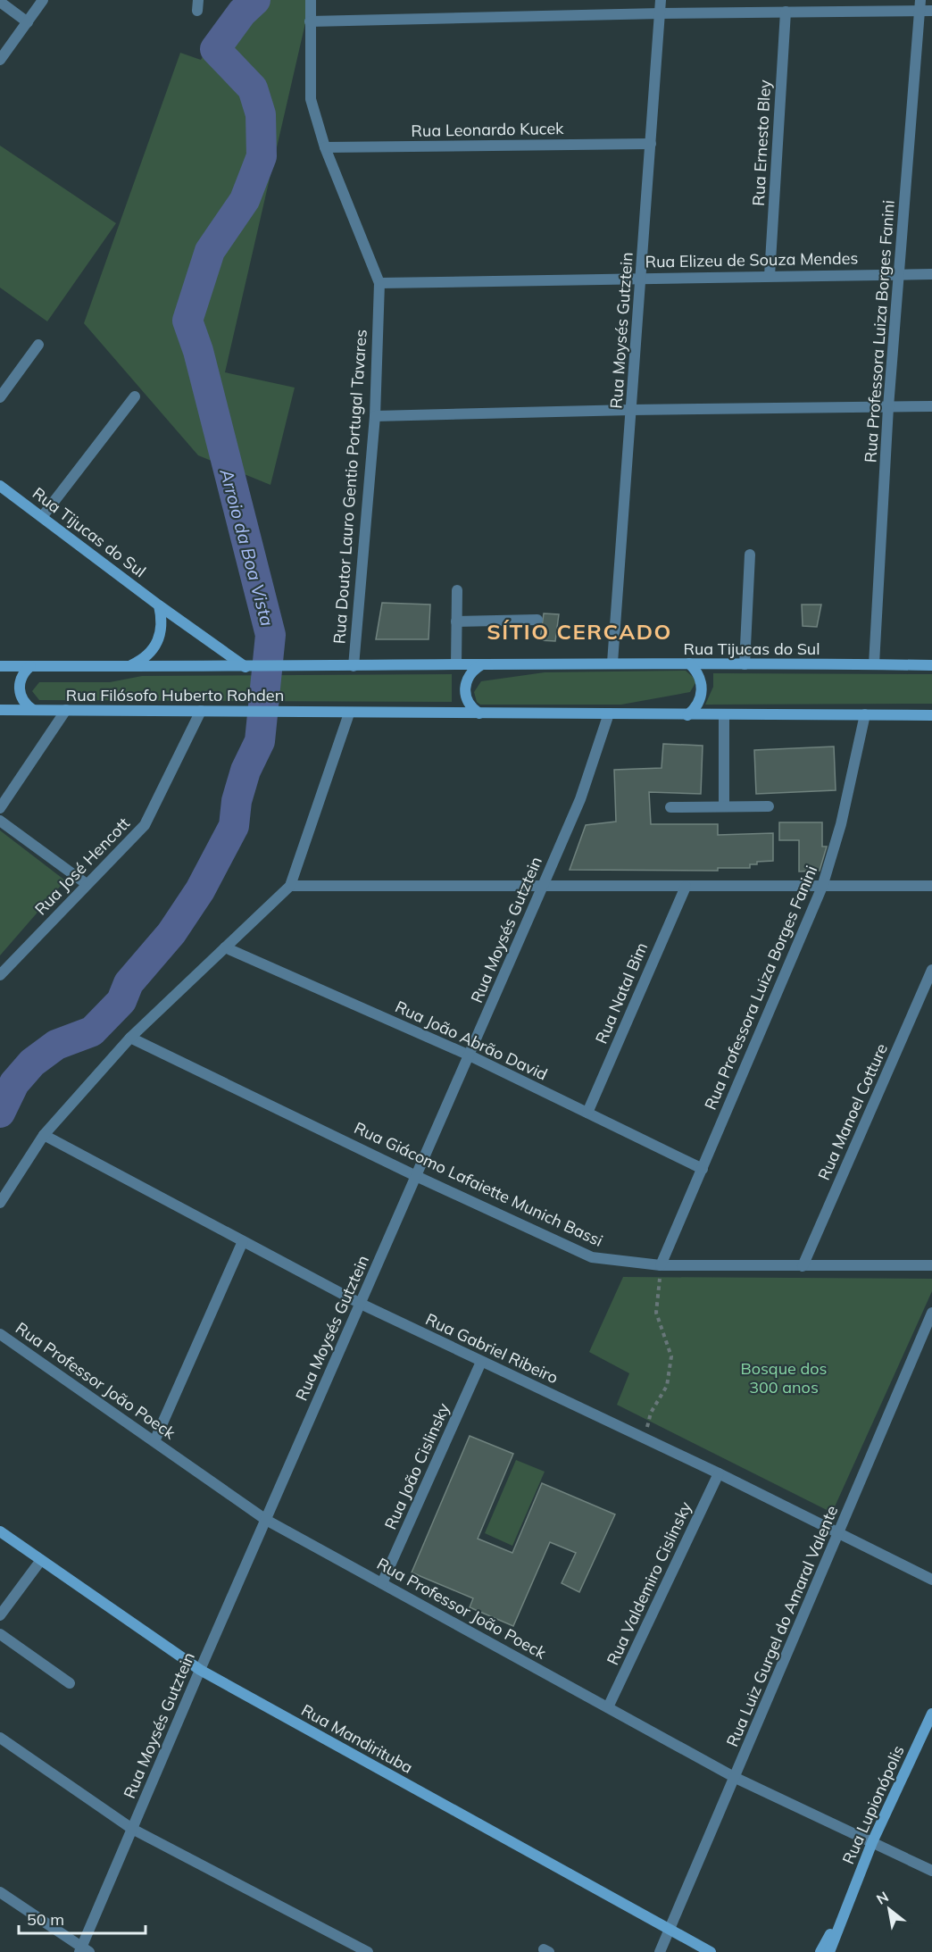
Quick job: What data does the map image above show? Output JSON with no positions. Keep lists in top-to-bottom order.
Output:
{
  "streets": {
    "main road": [
      "Rua Tijucas do Sul",
      "Rua Filósofo Huberto Rohden",
      "Rua Mandirituba",
      "Rua Lupionópolis"
    ],
    "street": [
      "Rua Leonardo Kucek",
      "Rua Ernesto Bley",
      "Rua Elizeu de Souza Mendes",
      "Rua Moysés Gutztein",
      "Rua Professora Luiza Borges Fanini",
      "Rua Doutor Lauro Gentio Portugal Tavares",
      "Rua José Hencott",
      "Rua Natal Bim",
      "Rua João Abrão David",
      "Rua Manoel Cotture",
      "Rua Giácomo Lafaiette Munich Bassi",
      "Rua Gabriel Ribeiro",
      "Rua Professor João Poeck",
      "Rua João Cislinsky",
      "Rua Valdemiro Cislinsky",
      "Rua Luiz Gurgel do Amaral Valente"
    ]
  },
  "crossings": [
    ["Rua Leonardo Kucek", "Rua Moysés Gutztein"],
    ["Rua Leonardo Kucek", "Rua Doutor Lauro Gentio Portugal Tavares"],
    ["Rua Ernesto Bley", "Rua Elizeu de Souza Mendes"],
    ["Rua Elizeu de Souza Mendes", "Rua Moysés Gutztein"],
    ["Rua Elizeu de Souza Mendes", "Rua Professora Luiza Borges Fanini"],
    ["Rua Elizeu de Souza Mendes", "Rua Doutor Lauro Gentio Portugal Tavares"],
    ["Rua Moysés Gutztein", "Rua Tijucas do Sul"],
    ["Rua Moysés Gutztein", "Rua João Abrão David"],
    ["Rua Moysés Gutztein", "Rua Giácomo Lafaiette Munich Bassi"],
    ["Rua Moysés Gutztein", "Rua Gabriel Ribeiro"],
    ["Rua Moysés Gutztein", "Rua Professor João Poeck"],
    ["Rua Moysés Gutztein", "Rua Mandirituba"],
    ["Rua Professora Luiza Borges Fanini", "Rua Tijucas do Sul"],
    ["Rua Professora Luiza Borges Fanini", "Rua João Abrão David"],
    ["Rua Professora Luiza Borges Fanini", "Rua Giácomo Lafaiette Munich Bassi"],
    ["Rua Doutor Lauro Gentio Portugal Tavares", "Rua Tijucas do Sul"],
    ["Rua Tijucas do Sul", "Rua Filósofo Huberto Rohden"],
    ["Rua Filósofo Huberto Rohden", "Rua José Hencott"],
    ["Rua Natal Bim", "Rua João Abrão David"],
    ["Rua Manoel Cotture", "Rua Giácomo Lafaiette Munich Bassi"],
    ["Rua Gabriel Ribeiro", "Rua João Cislinsky"],
    ["Rua Gabriel Ribeiro", "Rua Valdemiro Cislinsky"],
    ["Rua Gabriel Ribeiro", "Rua Luiz Gurgel do Amaral Valente"],
    ["Rua Professor João Poeck", "Rua João Cislinsky"],
    ["Rua Professor João Poeck", "Rua Valdemiro Cislinsky"],
    ["Rua Professor João Poeck", "Rua Luiz Gurgel do Amaral Valente"],
    ["Rua Professor João Poeck", "Rua Lupionópolis"],
    ["Rua Luiz Gurgel do Amaral Valente", "Rua Mandirituba"]
  ],
  "districts": ["SÍTIO CERCADO"],
  "water": ["Arroio da Boa Vista"],
  "parks": ["Bosque dos 300 anos"],
  "scale_bar": "50 m",
  "north": "top left"
}
